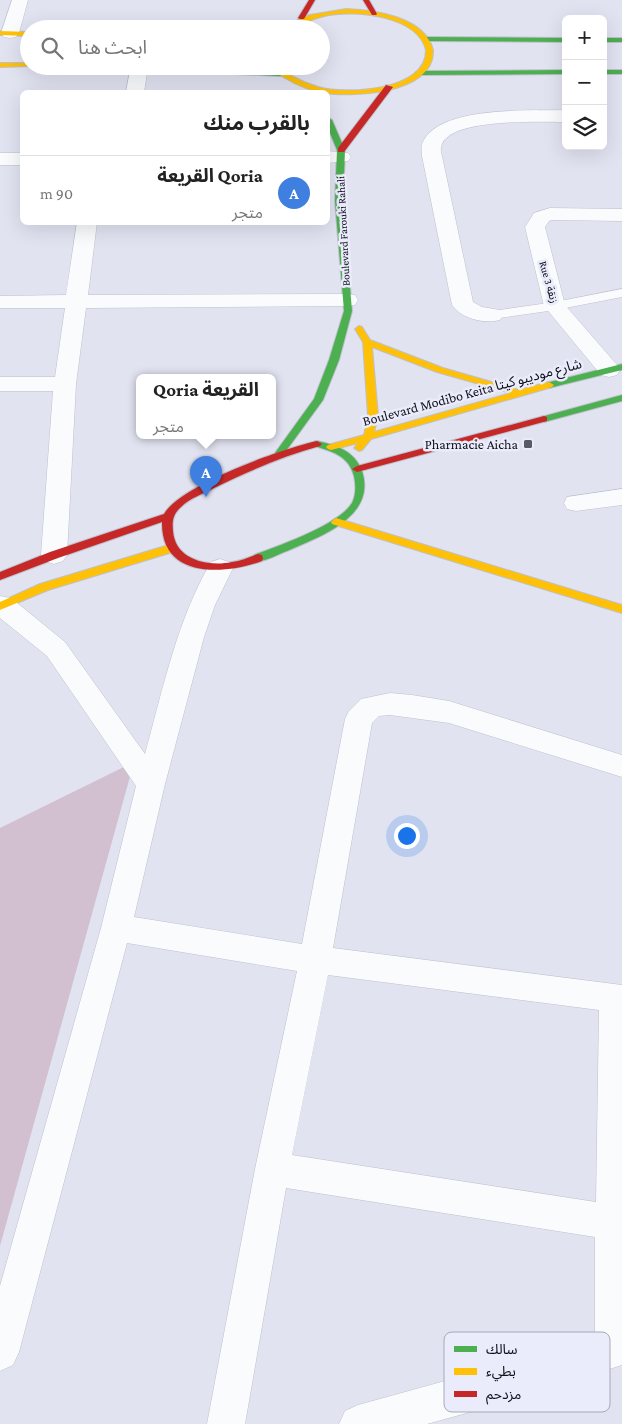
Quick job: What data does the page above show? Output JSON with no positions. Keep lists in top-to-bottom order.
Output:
{
  "streets": {
    "main road": ["Boulevard Farouki Rahali", "Boulevard Modibo Keita شارع موديبو كيتا"],
    "street": ["Rue 3 زنقة"]
  },
  "crossings": [
    ["Boulevard Farouki Rahali", "Boulevard Modibo Keita شارع موديبو كيتا"],
    ["Rue 3 زنقة", "Boulevard Modibo Keita شارع موديبو كيتا"]
  ],
  "places": {
    "transit": ["Pharmacie Aicha"]
  },
  "legend": ["سالك", "بطيء", "مزدحم"],
  "page": {
    "map_buttons": ["+", "−"],
    "search": "ابحث هنا",
    "heading": "بالقرب منك",
    "list": [
      {
        "mark": "A",
        "name": "Qoria القريعة",
        "note": "متجر",
        "value": "90 m"
      }
    ],
    "popup": ["Qoria القريعة", "متجر"],
    "pins": "A"
  }
}
